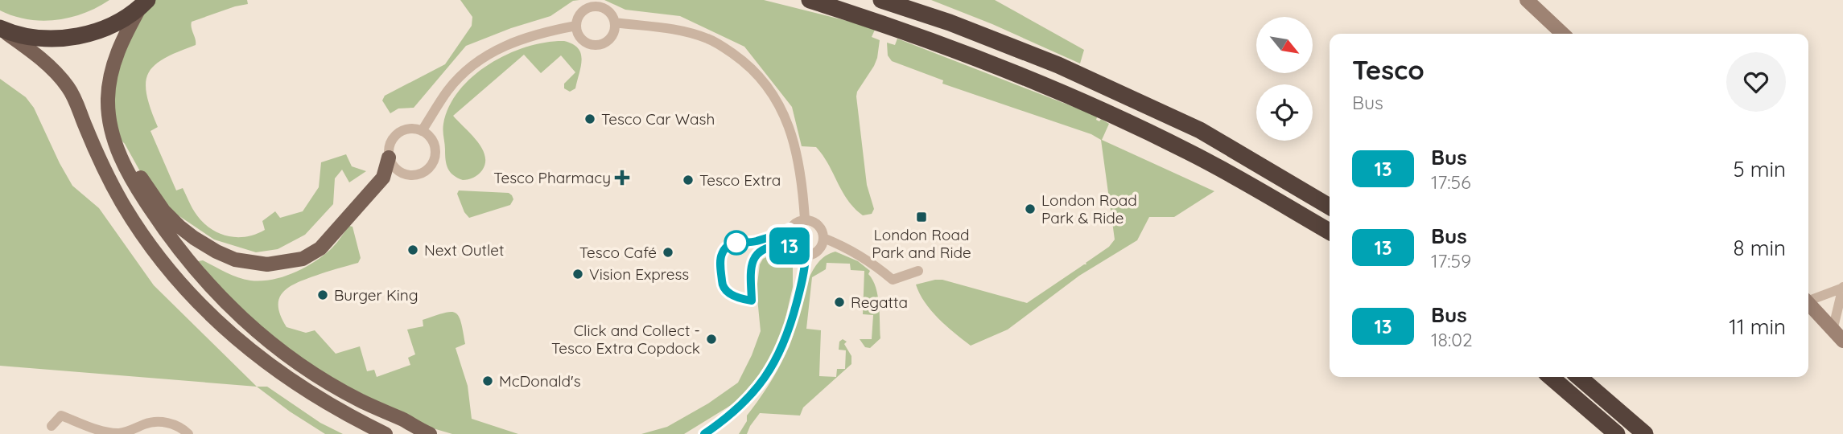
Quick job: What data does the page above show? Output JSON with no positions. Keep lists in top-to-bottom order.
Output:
{
  "places": {
    "other": [
      "Tesco Car Wash",
      "Tesco Extra",
      "London Road Park & Ride",
      "Next Outlet",
      "Tesco Café",
      "Vision Express",
      "Burger King",
      "Regatta",
      "Click and Collect - Tesco Extra Copdock",
      "McDonald's"
    ],
    "health": ["Tesco Pharmacy"],
    "transit": ["London Road Park and Ride"]
  },
  "lines": ["bus line 13"],
  "north": "bottom right",
  "page": {
    "on_map": "13",
    "heading": ["Tesco", "Bus"],
    "list": [
      {
        "mark": "13",
        "name": "Bus",
        "note": "17:56",
        "value": "5 min"
      },
      {
        "mark": "13",
        "name": "Bus",
        "note": "17:59",
        "value": "8 min"
      },
      {
        "mark": "13",
        "name": "Bus",
        "note": "18:02",
        "value": "11 min"
      }
    ]
  }
}
